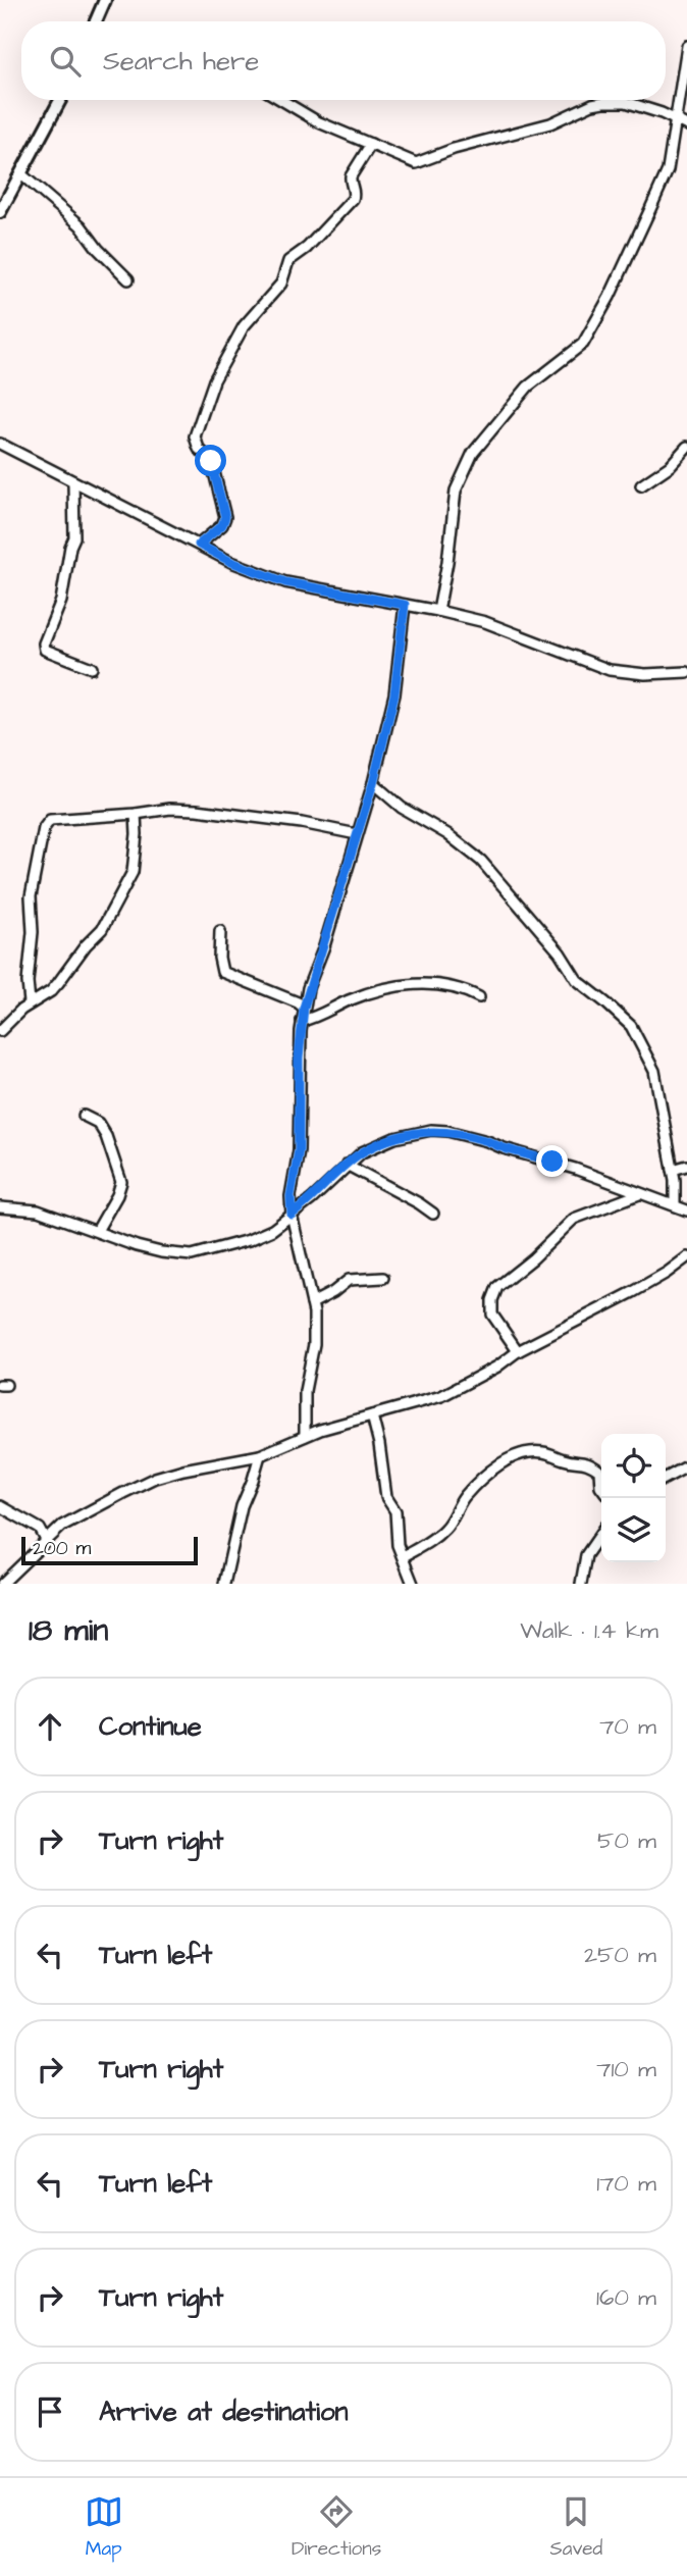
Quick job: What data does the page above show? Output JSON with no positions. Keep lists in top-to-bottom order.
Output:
{
  "scale_bar": "200 m",
  "page": {
    "search": "Search here",
    "scale": "200 m",
    "heading": ["18 min", "Walk · 1.4 km"],
    "list": [
      ["Continue", "70 m"],
      ["Turn right", "50 m"],
      ["Turn left", "250 m"],
      ["Turn right", "710 m"],
      ["Turn left", "170 m"],
      ["Turn right", "160 m"],
      "Arrive at destination"
    ],
    "nav": ["Map", "Directions", "Saved"]
  }
}
